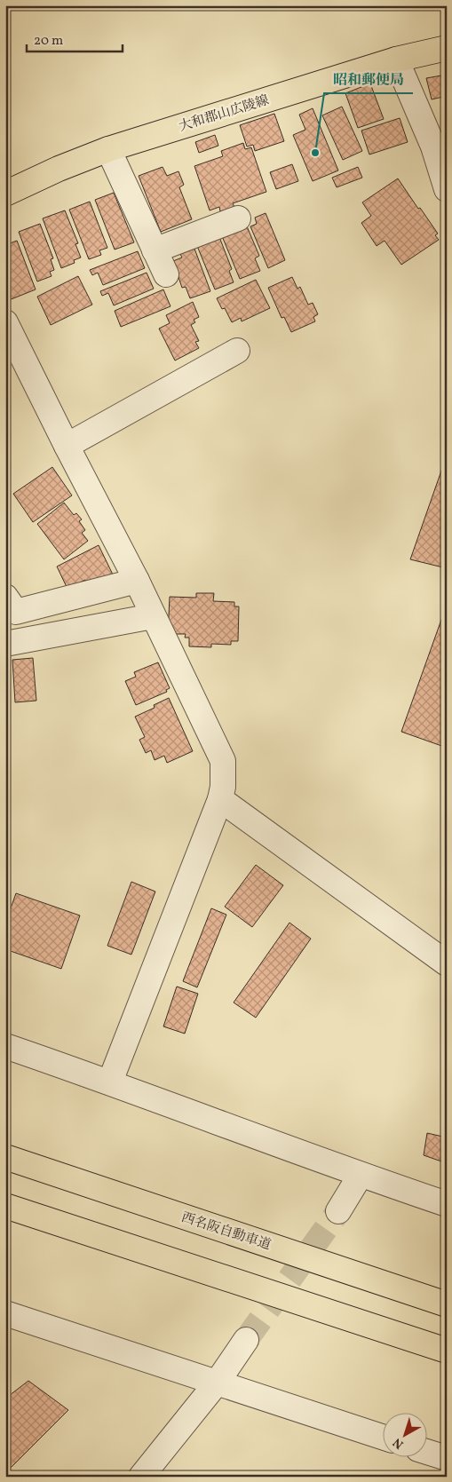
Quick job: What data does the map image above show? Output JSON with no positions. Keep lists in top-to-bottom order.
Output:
{
  "streets": {
    "main road": ["大和郡山広陵線", "西名阪自動車道"]
  },
  "places": ["昭和郵便局"],
  "scale_bar": "20 m",
  "north": "bottom left"
}
